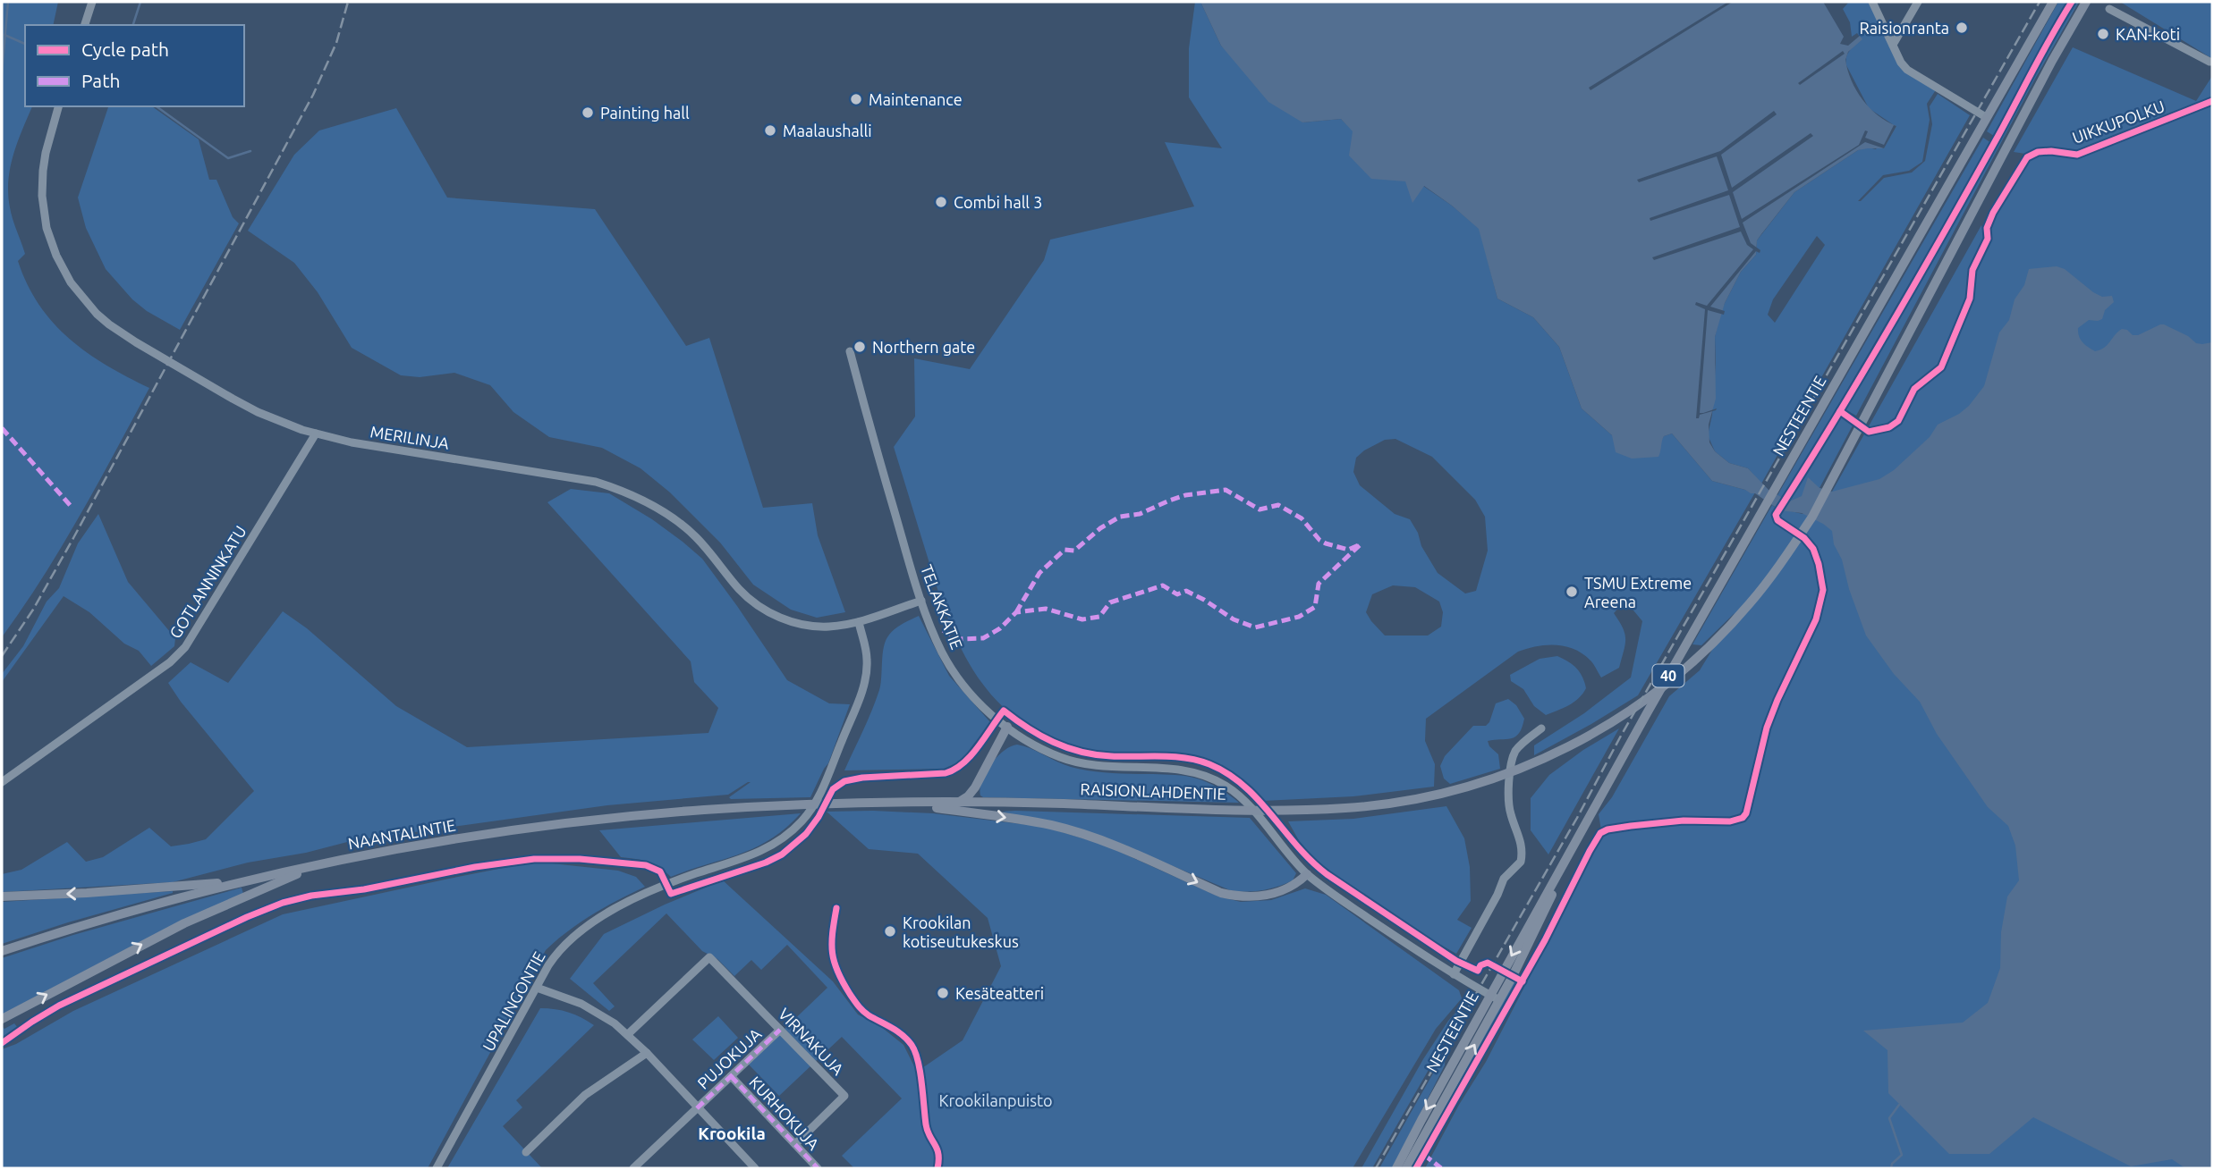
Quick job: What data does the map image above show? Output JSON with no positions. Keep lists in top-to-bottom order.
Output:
{
  "streets": {
    "main road": [
      "NESTEENTIE",
      "40",
      "RAISIONLAHDENTIE",
      "NAANTALINTIE"
    ],
    "street": [
      "MERILINJA",
      "GOTLANNINKATU",
      "TELAKKATIE",
      "UPALINGONTIE",
      "VIRNAKUJA",
      "PUJOKUJA",
      "KURHOKUJA"
    ],
    "cycle path": ["UIKKUPOLKU"]
  },
  "crossings": [
    ["NESTEENTIE", "TELAKKATIE"],
    ["MERILINJA", "GOTLANNINKATU"],
    ["MERILINJA", "TELAKKATIE"],
    ["MERILINJA", "UPALINGONTIE"],
    ["RAISIONLAHDENTIE", "NAANTALINTIE"],
    ["VIRNAKUJA", "PUJOKUJA"],
    ["VIRNAKUJA", "KURHOKUJA"],
    ["PUJOKUJA", "KURHOKUJA"]
  ],
  "districts": ["Krookila"],
  "parks": ["Krookilanpuisto"],
  "places": [
    "Raisionranta",
    "KAN-koti",
    "Maintenance",
    "Painting hall",
    "Maalaushalli",
    "Combi hall 3",
    "Northern gate",
    "TSMU Extreme Areena",
    "Krookilan kotiseutukeskus",
    "Kesäteatteri"
  ],
  "legend": ["Cycle path", "Path"]
}
